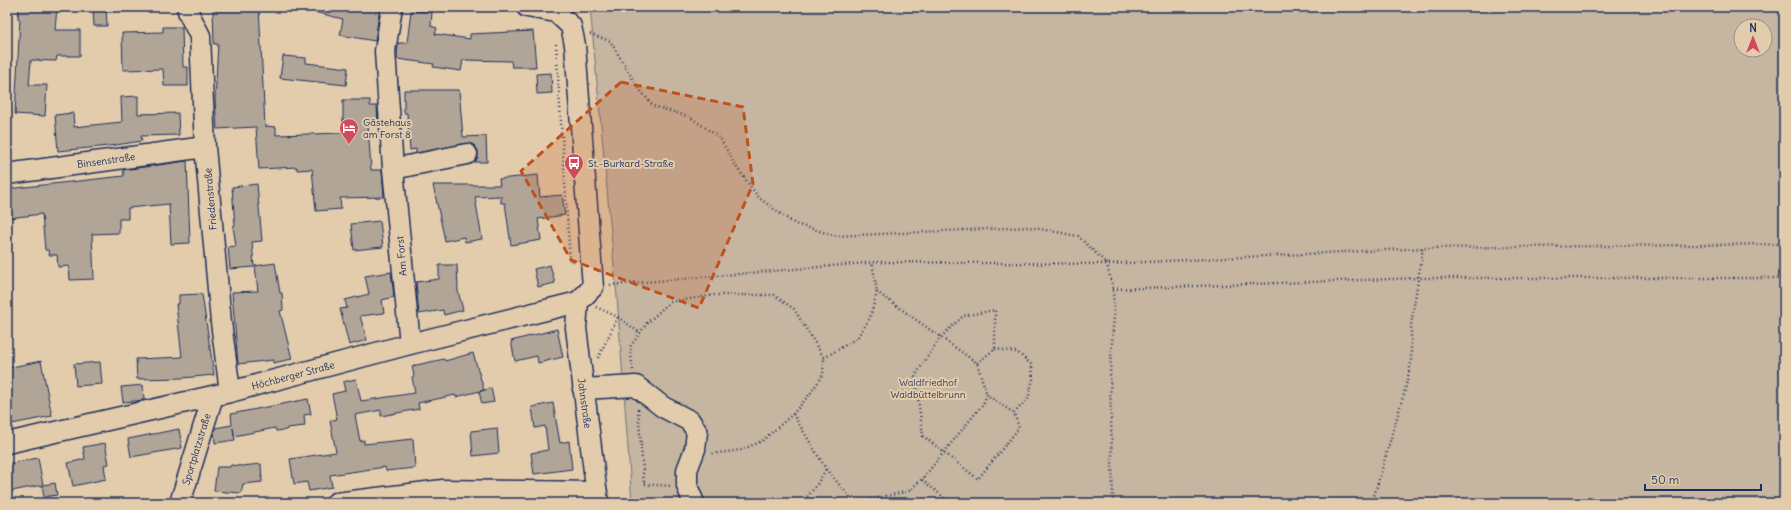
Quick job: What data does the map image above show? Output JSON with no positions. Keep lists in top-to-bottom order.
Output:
{
  "streets": {
    "street": [
      "Binsenstraße",
      "Friedenstraße",
      "Am Forst",
      "Höchberger Straße",
      "Jahnstraße",
      "Sportplatzstraße"
    ]
  },
  "crossings": [
    ["Binsenstraße", "Friedenstraße"],
    ["Friedenstraße", "Höchberger Straße"],
    ["Friedenstraße", "Sportplatzstraße"],
    ["Am Forst", "Höchberger Straße"],
    ["Höchberger Straße", "Jahnstraße"],
    ["Höchberger Straße", "Sportplatzstraße"]
  ],
  "parks": ["Waldfriedhof Waldbüttelbrunn"],
  "places": {
    "hotel": ["Gästehaus am Forst 8"],
    "bus stop": ["St.-Burkard-Straße"]
  },
  "scale_bar": "50 m",
  "north": "top"
}
